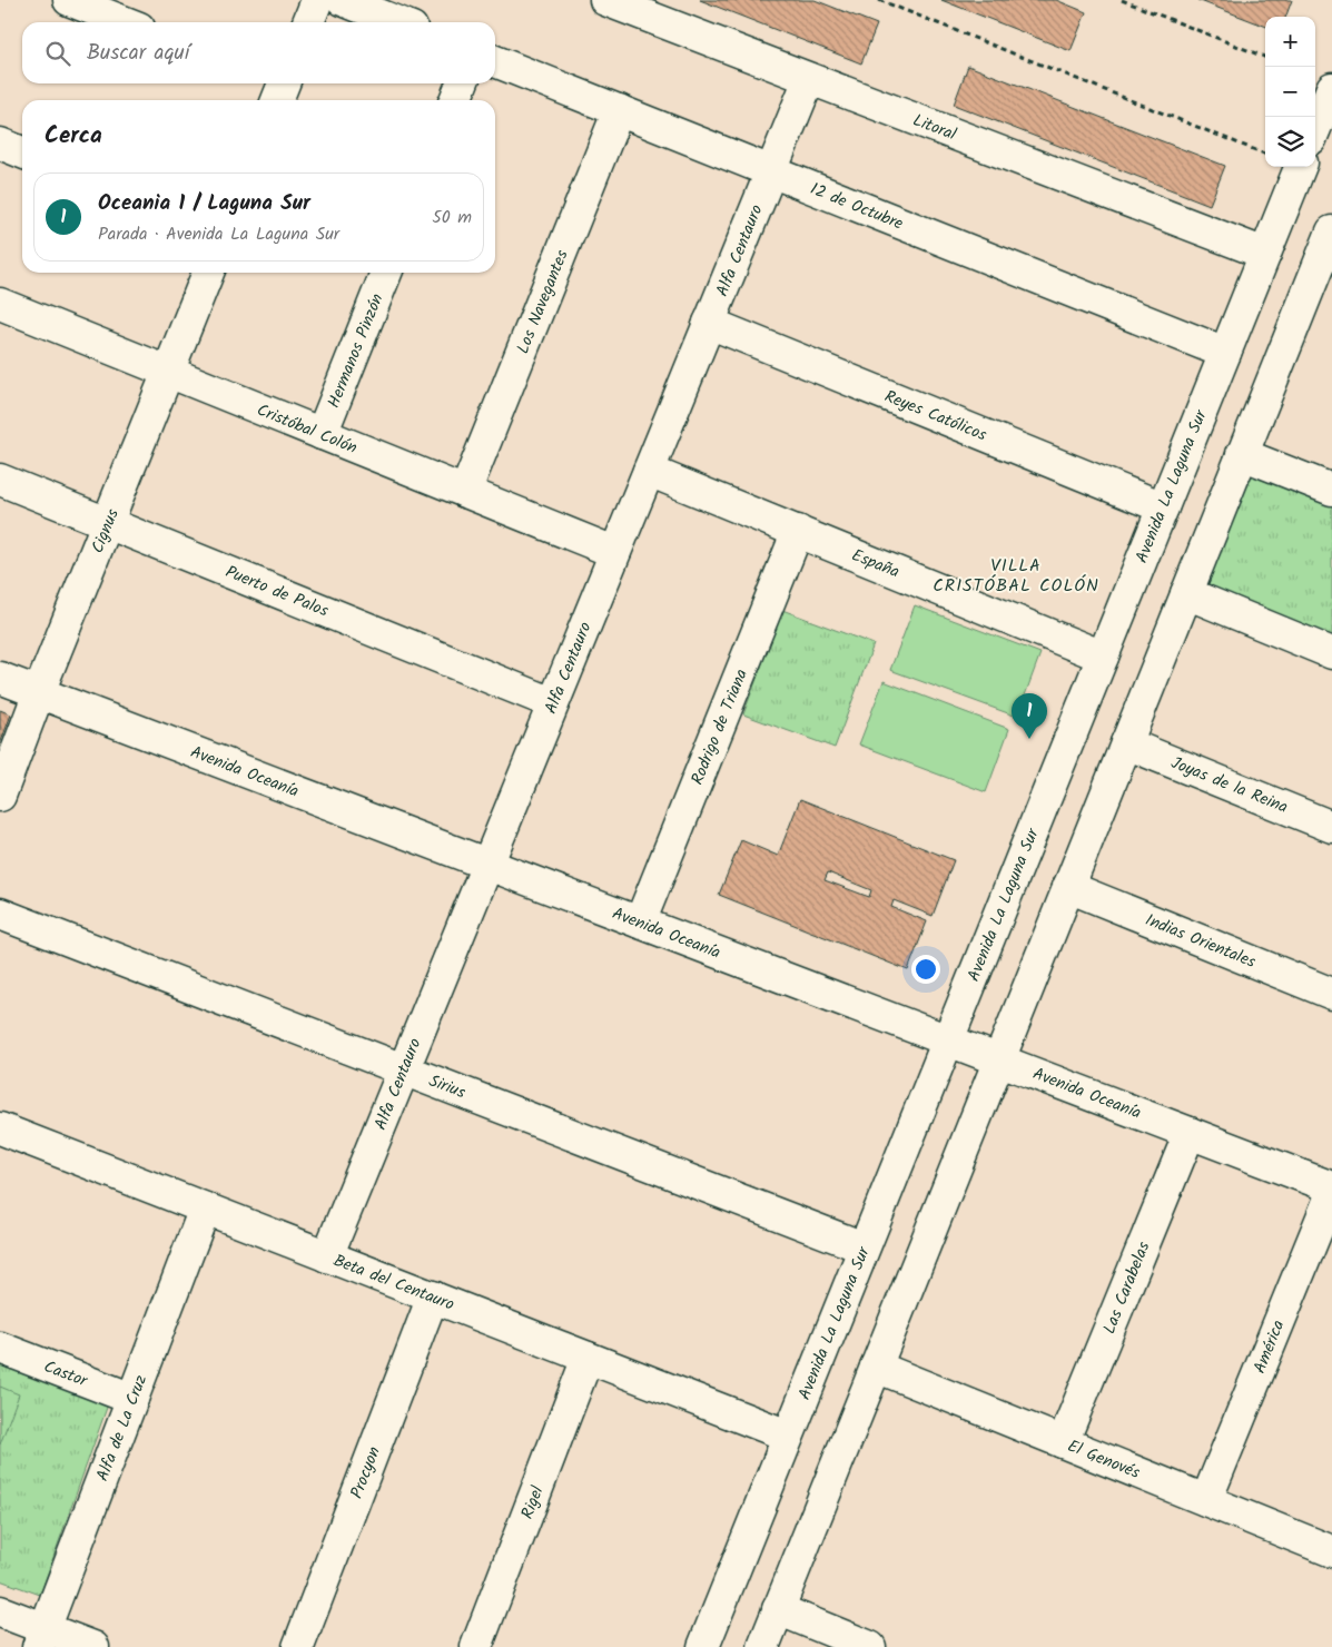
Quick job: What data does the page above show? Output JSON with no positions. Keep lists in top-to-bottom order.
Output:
{
  "streets": {
    "street": [
      "Litoral",
      "12 de Octubre",
      "Alfa Centauro",
      "Los Navegantes",
      "Hermanos Pinzón",
      "Reyes Católicos",
      "Cristóbal Colón",
      "Avenida La Laguna Sur",
      "Cignus",
      "España",
      "Puerto de Palos",
      "Rodrigo de Triana",
      "Avenida Oceanía",
      "Joyas de la Reina",
      "Indias Orientales",
      "Sirius",
      "Beta del Centauro",
      "Las Carabelas",
      "América",
      "Castor",
      "Alfa de La Cruz",
      "El Genovés",
      "Procyon",
      "Rigel"
    ]
  },
  "crossings": [
    ["Litoral", "Alfa Centauro"],
    ["Litoral", "Avenida La Laguna Sur"],
    ["12 de Octubre", "Alfa Centauro"],
    ["12 de Octubre", "Los Navegantes"],
    ["12 de Octubre", "Avenida La Laguna Sur"],
    ["Alfa Centauro", "Reyes Católicos"],
    ["Alfa Centauro", "Cristóbal Colón"],
    ["Alfa Centauro", "España"],
    ["Alfa Centauro", "Puerto de Palos"],
    ["Alfa Centauro", "Avenida Oceanía"],
    ["Alfa Centauro", "Sirius"],
    ["Alfa Centauro", "Beta del Centauro"],
    ["Los Navegantes", "Cristóbal Colón"],
    ["Hermanos Pinzón", "Cristóbal Colón"],
    ["Reyes Católicos", "Avenida La Laguna Sur"],
    ["Cristóbal Colón", "Cignus"],
    ["Avenida La Laguna Sur", "España"],
    ["Avenida La Laguna Sur", "Avenida Oceanía"],
    ["Avenida La Laguna Sur", "Sirius"],
    ["Avenida La Laguna Sur", "Beta del Centauro"],
    ["Cignus", "Puerto de Palos"],
    ["Cignus", "Avenida Oceanía"],
    ["España", "Rodrigo de Triana"],
    ["Rodrigo de Triana", "Avenida Oceanía"],
    ["Avenida Oceanía", "Las Carabelas"],
    ["Beta del Centauro", "Alfa de La Cruz"],
    ["Beta del Centauro", "Procyon"],
    ["Beta del Centauro", "Rigel"],
    ["Las Carabelas", "El Genovés"],
    ["América", "El Genovés"],
    ["Castor", "Alfa de La Cruz"]
  ],
  "districts": ["VILLA CRISTÓBAL COLÓN"],
  "page": {
    "map_buttons": ["+", "−"],
    "search": "Buscar aquí",
    "heading": "Cerca",
    "list": [
      {
        "mark": "1",
        "name": "Oceania 1 / Laguna Sur",
        "note": "Parada · Avenida La Laguna Sur",
        "value": "50 m"
      }
    ],
    "pins": "1"
  }
}
